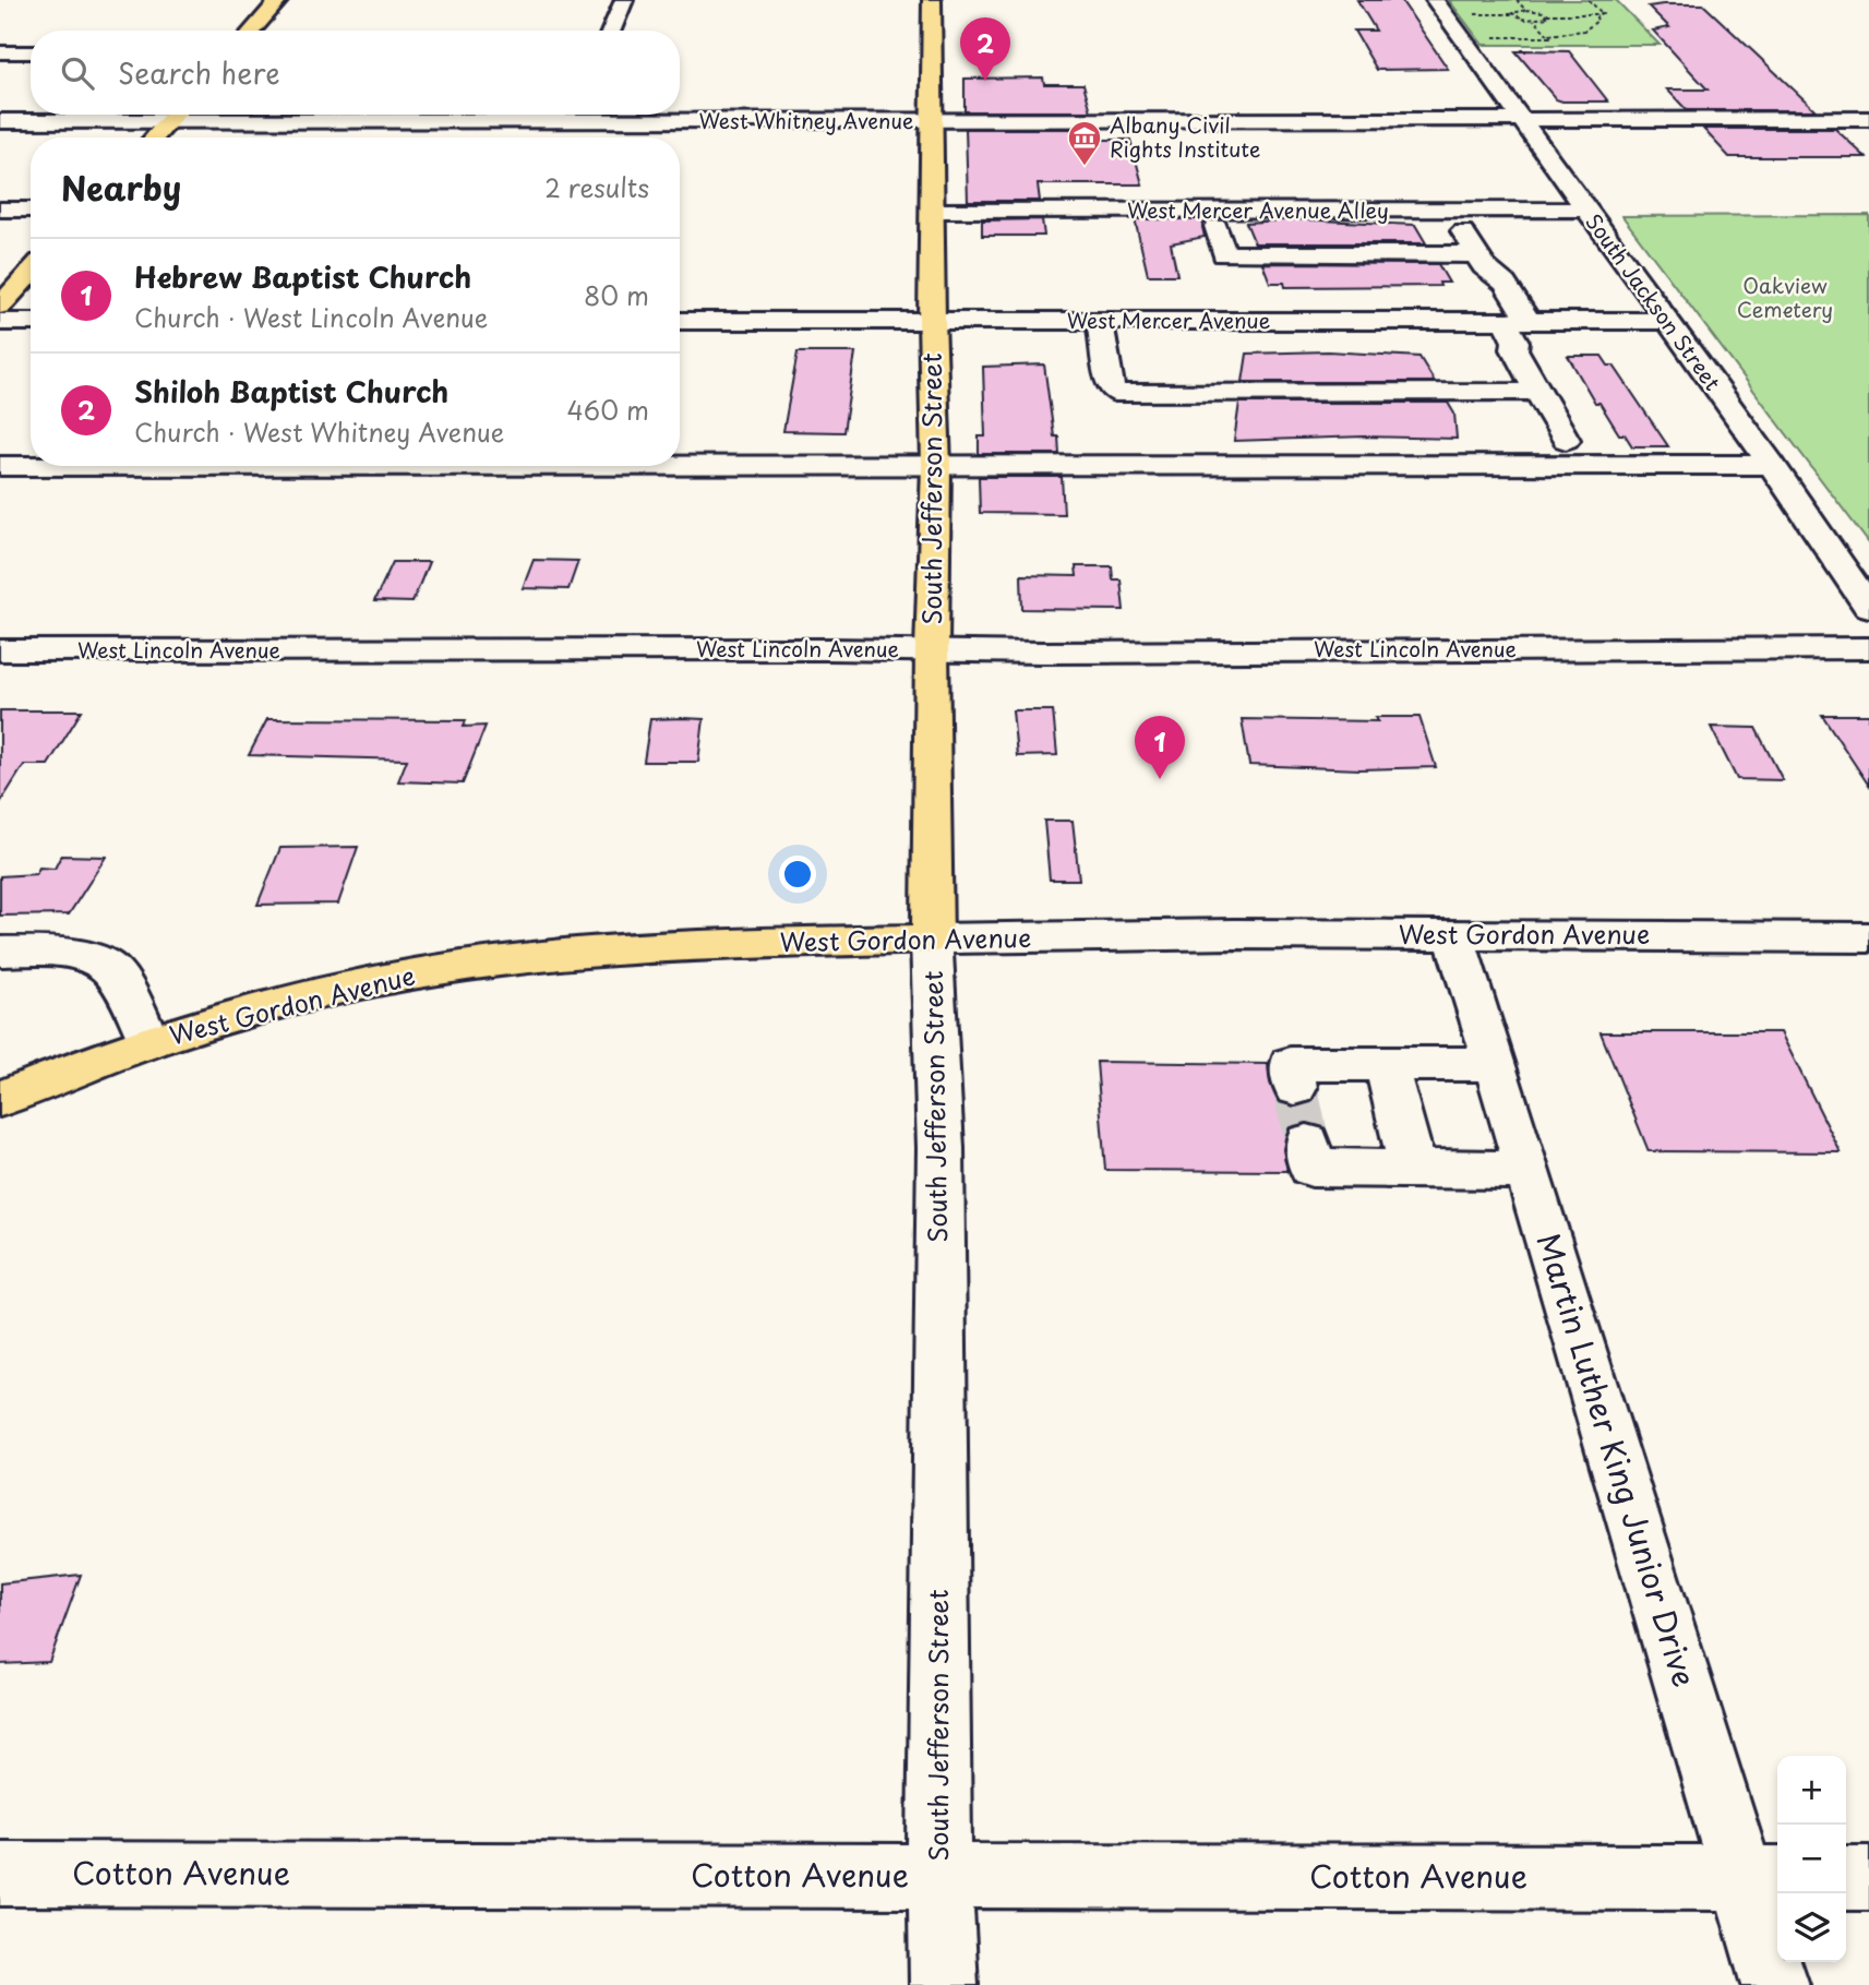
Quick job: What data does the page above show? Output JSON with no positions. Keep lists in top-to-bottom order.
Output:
{
  "streets": {
    "main road": ["South Jefferson Street", "West Gordon Avenue"],
    "street": [
      "West Whitney Avenue",
      "West Mercer Avenue Alley",
      "South Jackson Street",
      "West Mercer Avenue",
      "West Lincoln Avenue",
      "Martin Luther King Junior Drive",
      "Cotton Avenue"
    ]
  },
  "crossings": [
    ["West Whitney Avenue", "South Jackson Street"],
    ["West Whitney Avenue", "South Jefferson Street"],
    ["West Mercer Avenue Alley", "South Jackson Street"],
    ["West Mercer Avenue Alley", "South Jefferson Street"],
    ["South Jackson Street", "West Mercer Avenue"],
    ["West Mercer Avenue", "South Jefferson Street"],
    ["South Jefferson Street", "West Lincoln Avenue"],
    ["South Jefferson Street", "West Gordon Avenue"],
    ["South Jefferson Street", "Cotton Avenue"],
    ["West Gordon Avenue", "Martin Luther King Junior Drive"],
    ["Martin Luther King Junior Drive", "Cotton Avenue"]
  ],
  "parks": ["Oakview Cemetery"],
  "places": {
    "museum": ["Albany Civil Rights Institute"]
  },
  "page": {
    "pins": ["2", "1"],
    "search": "Search here",
    "heading": ["Nearby", "2 results"],
    "list": [
      {
        "mark": "1",
        "name": "Hebrew Baptist Church",
        "note": "Church · West Lincoln Avenue",
        "value": "80 m"
      },
      {
        "mark": "2",
        "name": "Shiloh Baptist Church",
        "note": "Church · West Whitney Avenue",
        "value": "460 m"
      }
    ],
    "map_buttons": ["+", "−"]
  }
}
